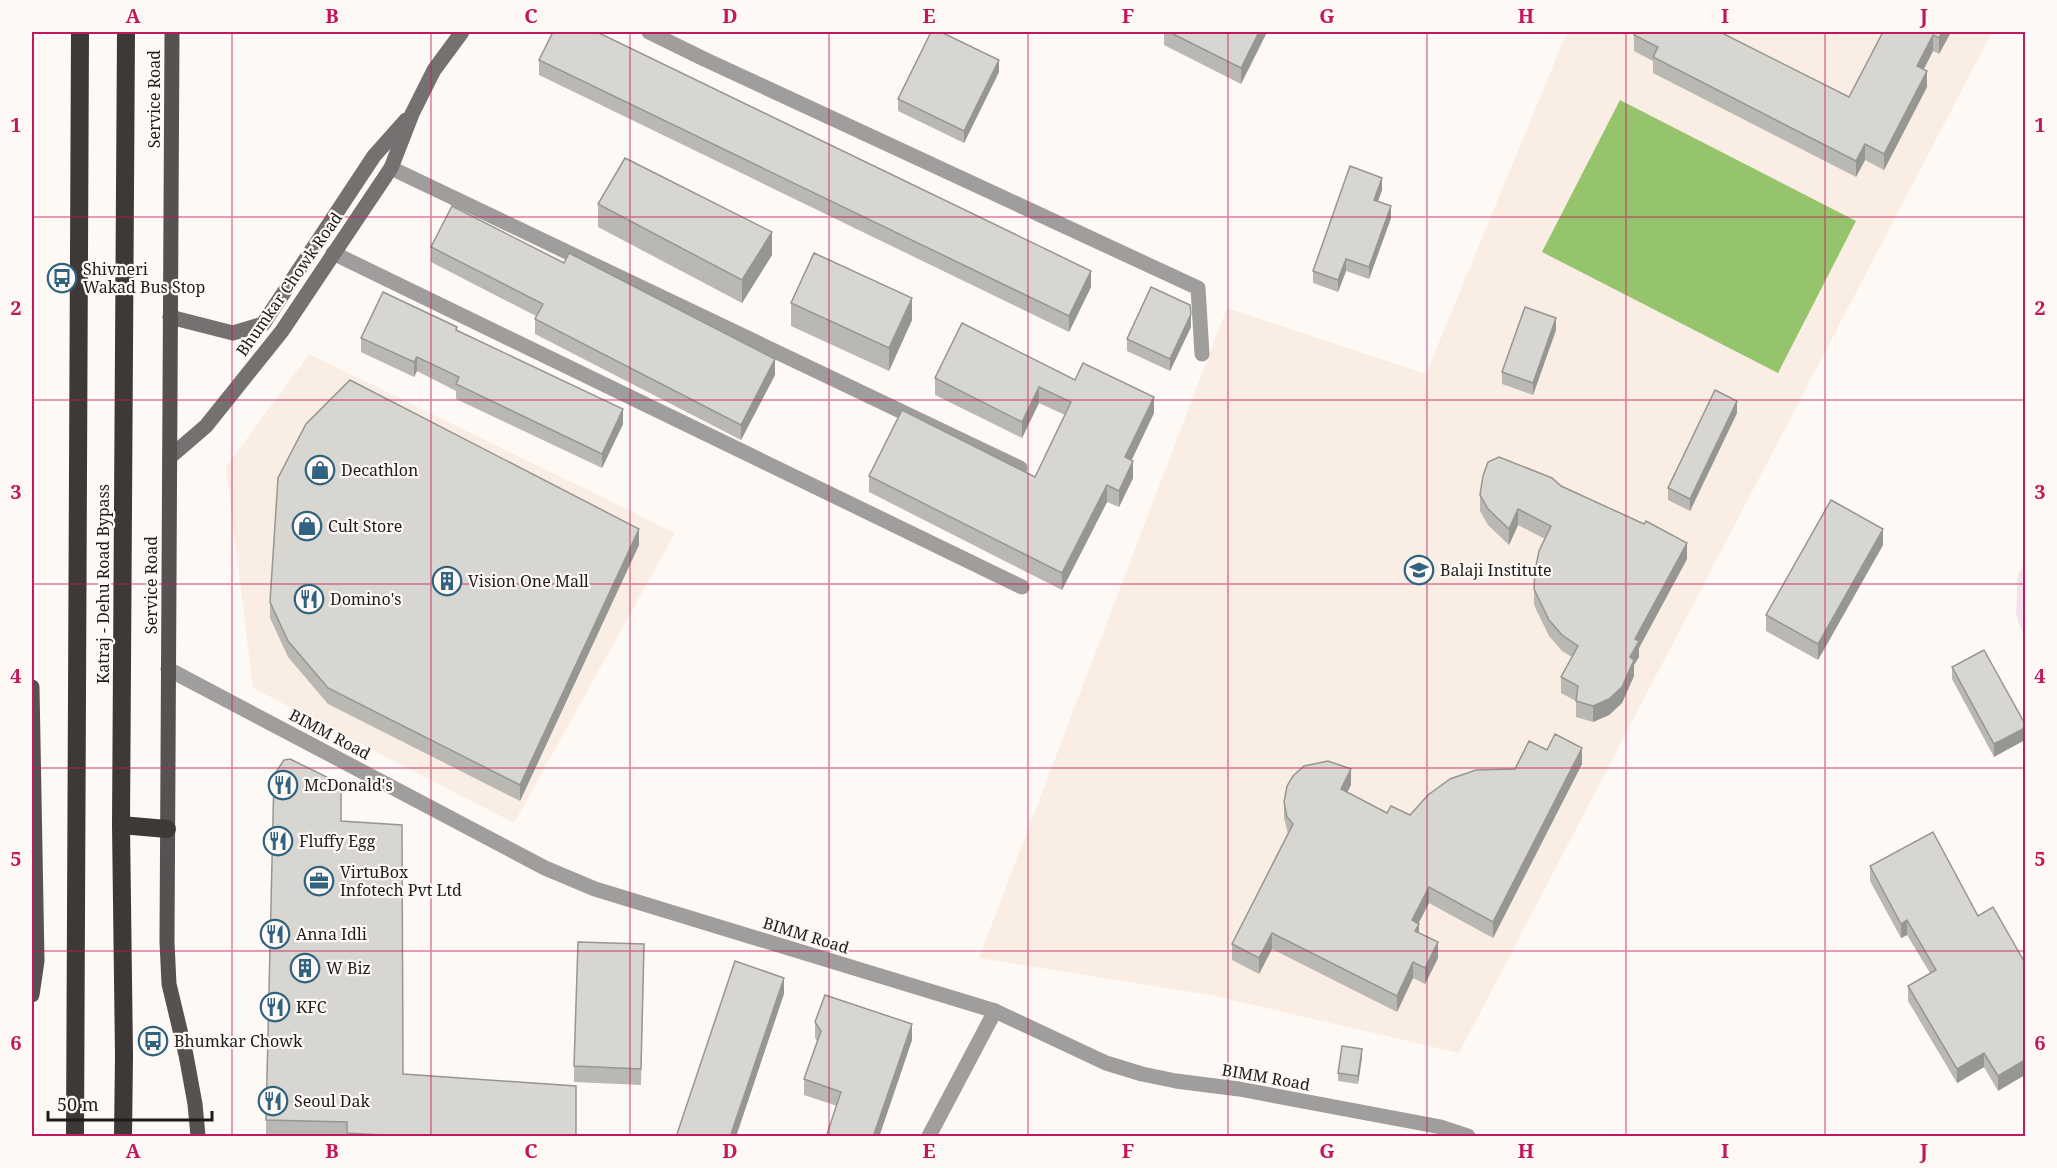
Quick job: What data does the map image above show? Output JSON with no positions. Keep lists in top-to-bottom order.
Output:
{
  "streets": {
    "highway": ["Katraj - Dehu Road Bypass"],
    "main road": ["Service Road"],
    "street": ["Bhumkar Chowk Road", "BIMM Road"]
  },
  "crossings": [
    ["Service Road", "Bhumkar Chowk Road"],
    ["Service Road", "BIMM Road"]
  ],
  "places": {
    "bus stop": ["Shivneri Wakad Bus Stop", "Bhumkar Chowk"],
    "shop": ["Decathlon", "Cult Store"],
    "school or university": ["Balaji Institute"],
    "building": ["Vision One Mall", "W Biz"],
    "restaurant": [
      "Domino's",
      "McDonald's",
      "Fluffy Egg",
      "Anna Idli",
      "KFC",
      "Seoul Dak"
    ],
    "office": ["VirtuBox Infotech Pvt Ltd"]
  },
  "scale_bar": "50 m",
  "grid": {
    "columns": [
      "A",
      "B",
      "C",
      "D",
      "E",
      "F",
      "G",
      "H",
      "I",
      "J"
    ],
    "rows": [
      "1",
      "2",
      "3",
      "4",
      "5",
      "6"
    ]
  }
}
